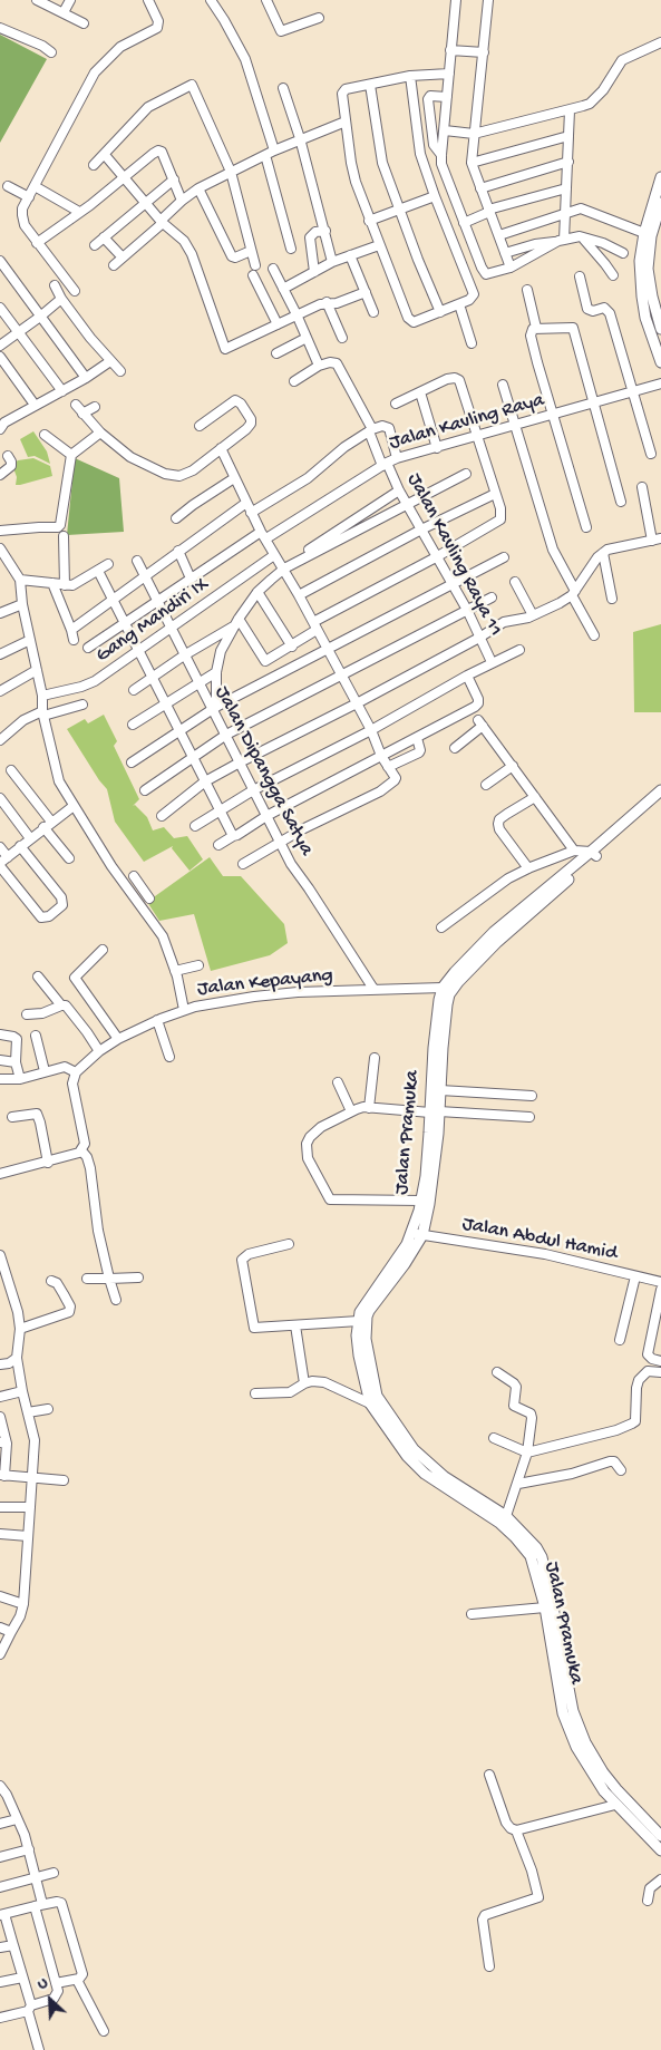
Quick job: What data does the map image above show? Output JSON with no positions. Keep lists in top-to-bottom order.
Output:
{
  "streets": {
    "main road": ["Jalan Pramuka"],
    "street": [
      "Jalan Kavling Raya",
      "Jalan Kavling Raya 11",
      "Gang Mandiri IX",
      "Jalan Dipangga Satya",
      "Jalan Kepayang",
      "Jalan Abdul Hamid"
    ]
  },
  "crossings": [
    ["Jalan Kavling Raya", "Jalan Kavling Raya 11"],
    ["Jalan Kavling Raya", "Jalan Dipangga Satya"],
    ["Gang Mandiri IX", "Jalan Dipangga Satya"],
    ["Jalan Dipangga Satya", "Jalan Kepayang"],
    ["Jalan Kepayang", "Jalan Pramuka"],
    ["Jalan Pramuka", "Jalan Abdul Hamid"]
  ],
  "north": "top left"
}
